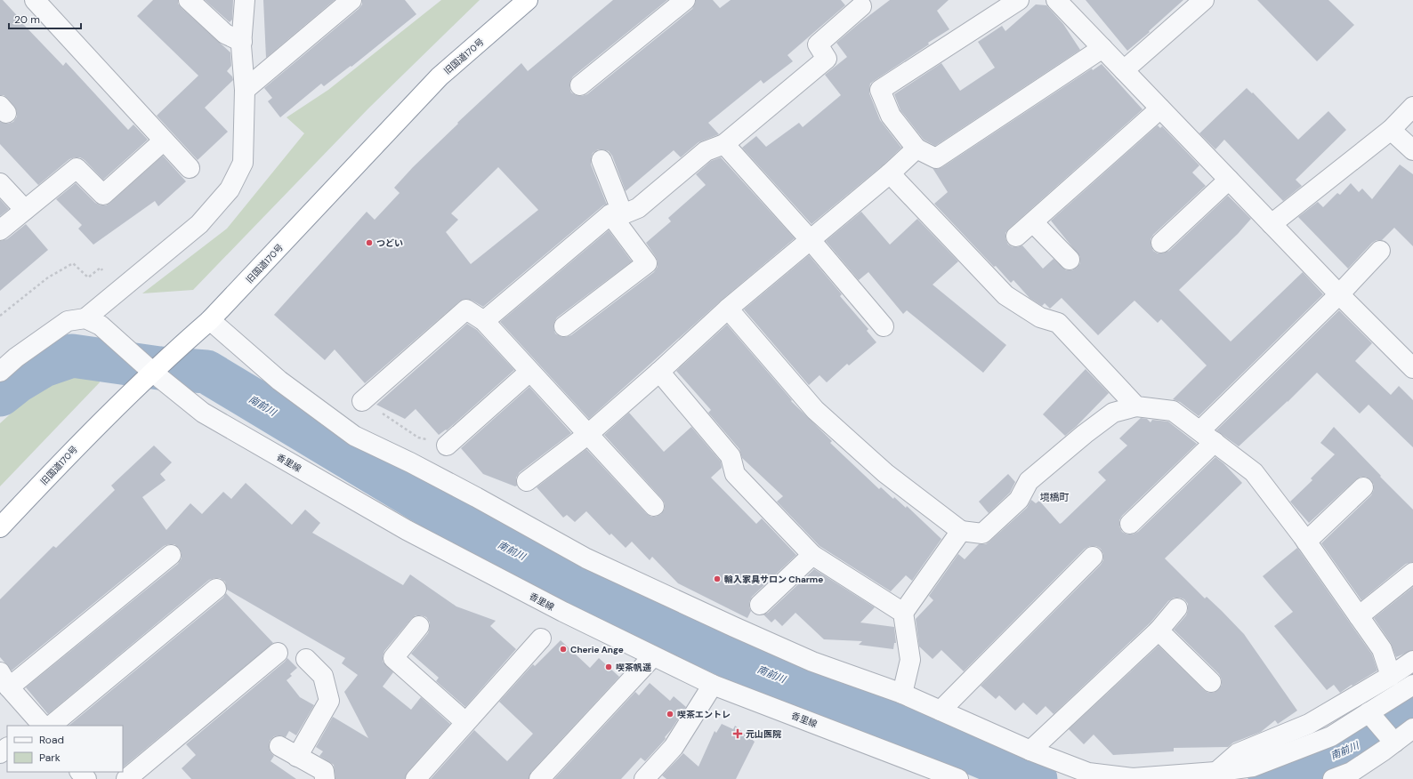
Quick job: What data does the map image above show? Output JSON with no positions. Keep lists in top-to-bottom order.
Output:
{
  "streets": {
    "highway": ["旧国道170号"],
    "street": ["香里線"]
  },
  "crossings": [
    ["旧国道170号", "香里線"]
  ],
  "districts": ["境橋町"],
  "water": ["南前川"],
  "places": {
    "other": [
      "つどい",
      "輸入家具サロン Charme",
      "Cherie Ange",
      "喫茶帆遥",
      "喫茶エントレ"
    ],
    "health": ["元山医院"]
  },
  "legend": ["Road", "Park"],
  "scale_bar": "20 m"
}
